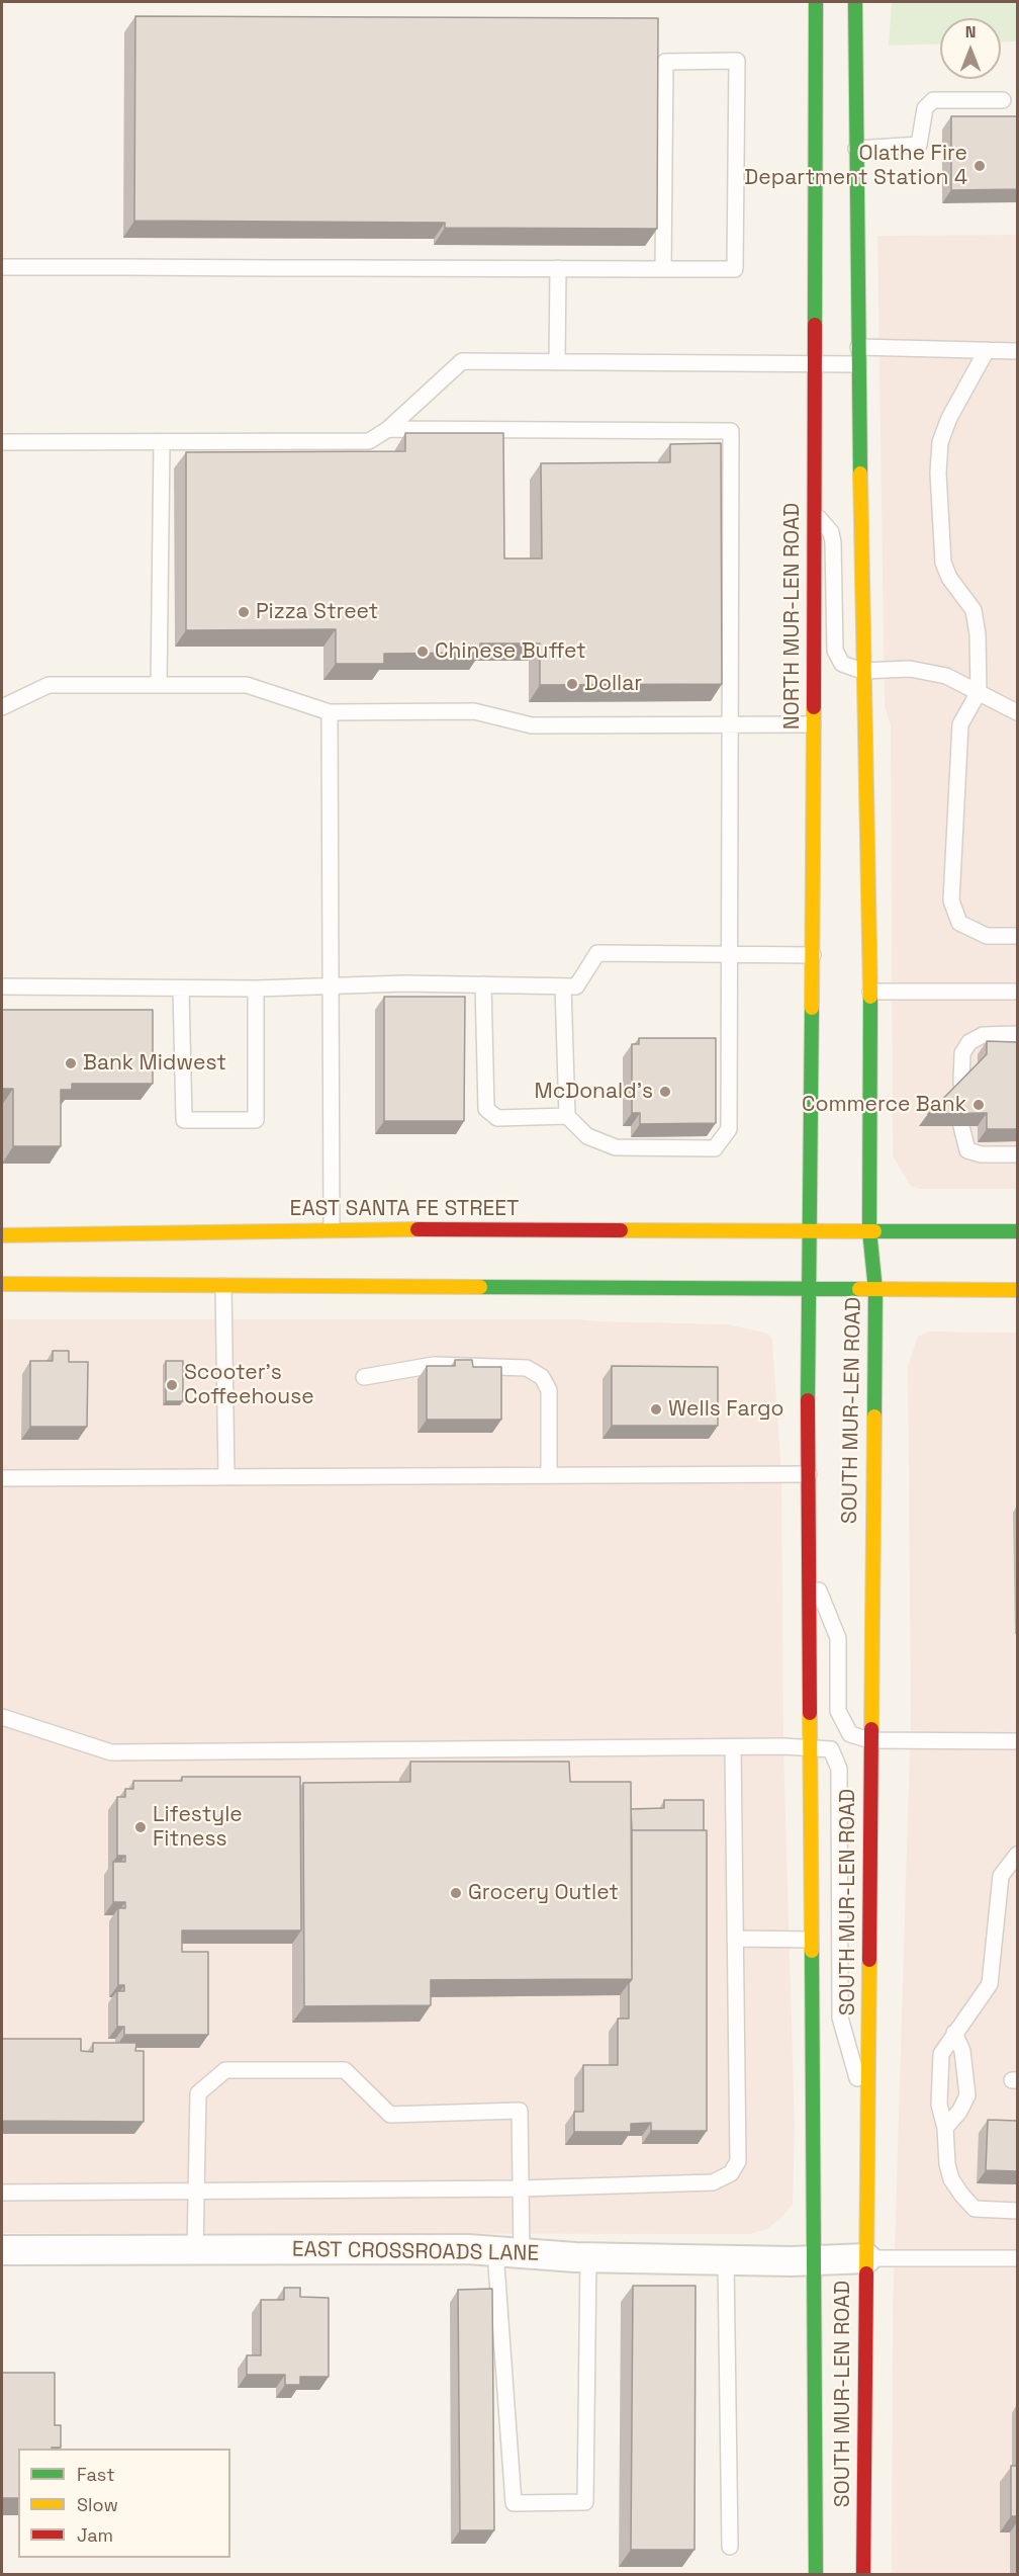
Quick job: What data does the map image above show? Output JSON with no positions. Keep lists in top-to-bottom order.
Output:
{
  "streets": {
    "main road": ["NORTH MUR-LEN ROAD", "EAST SANTA FE STREET", "SOUTH MUR-LEN ROAD"],
    "street": ["EAST CROSSROADS LANE"]
  },
  "crossings": [
    ["NORTH MUR-LEN ROAD", "EAST SANTA FE STREET"],
    ["NORTH MUR-LEN ROAD", "SOUTH MUR-LEN ROAD"],
    ["EAST SANTA FE STREET", "SOUTH MUR-LEN ROAD"],
    ["SOUTH MUR-LEN ROAD", "EAST CROSSROADS LANE"]
  ],
  "places": [
    "Olathe Fire Department Station 4",
    "Pizza Street",
    "Chinese Buffet",
    "Dollar",
    "Bank Midwest",
    "McDonald's",
    "Commerce Bank",
    "Scooter's Coffeehouse",
    "Wells Fargo",
    "Lifestyle Fitness",
    "Grocery Outlet"
  ],
  "legend": ["Fast", "Slow", "Jam"],
  "north": "top"
}
